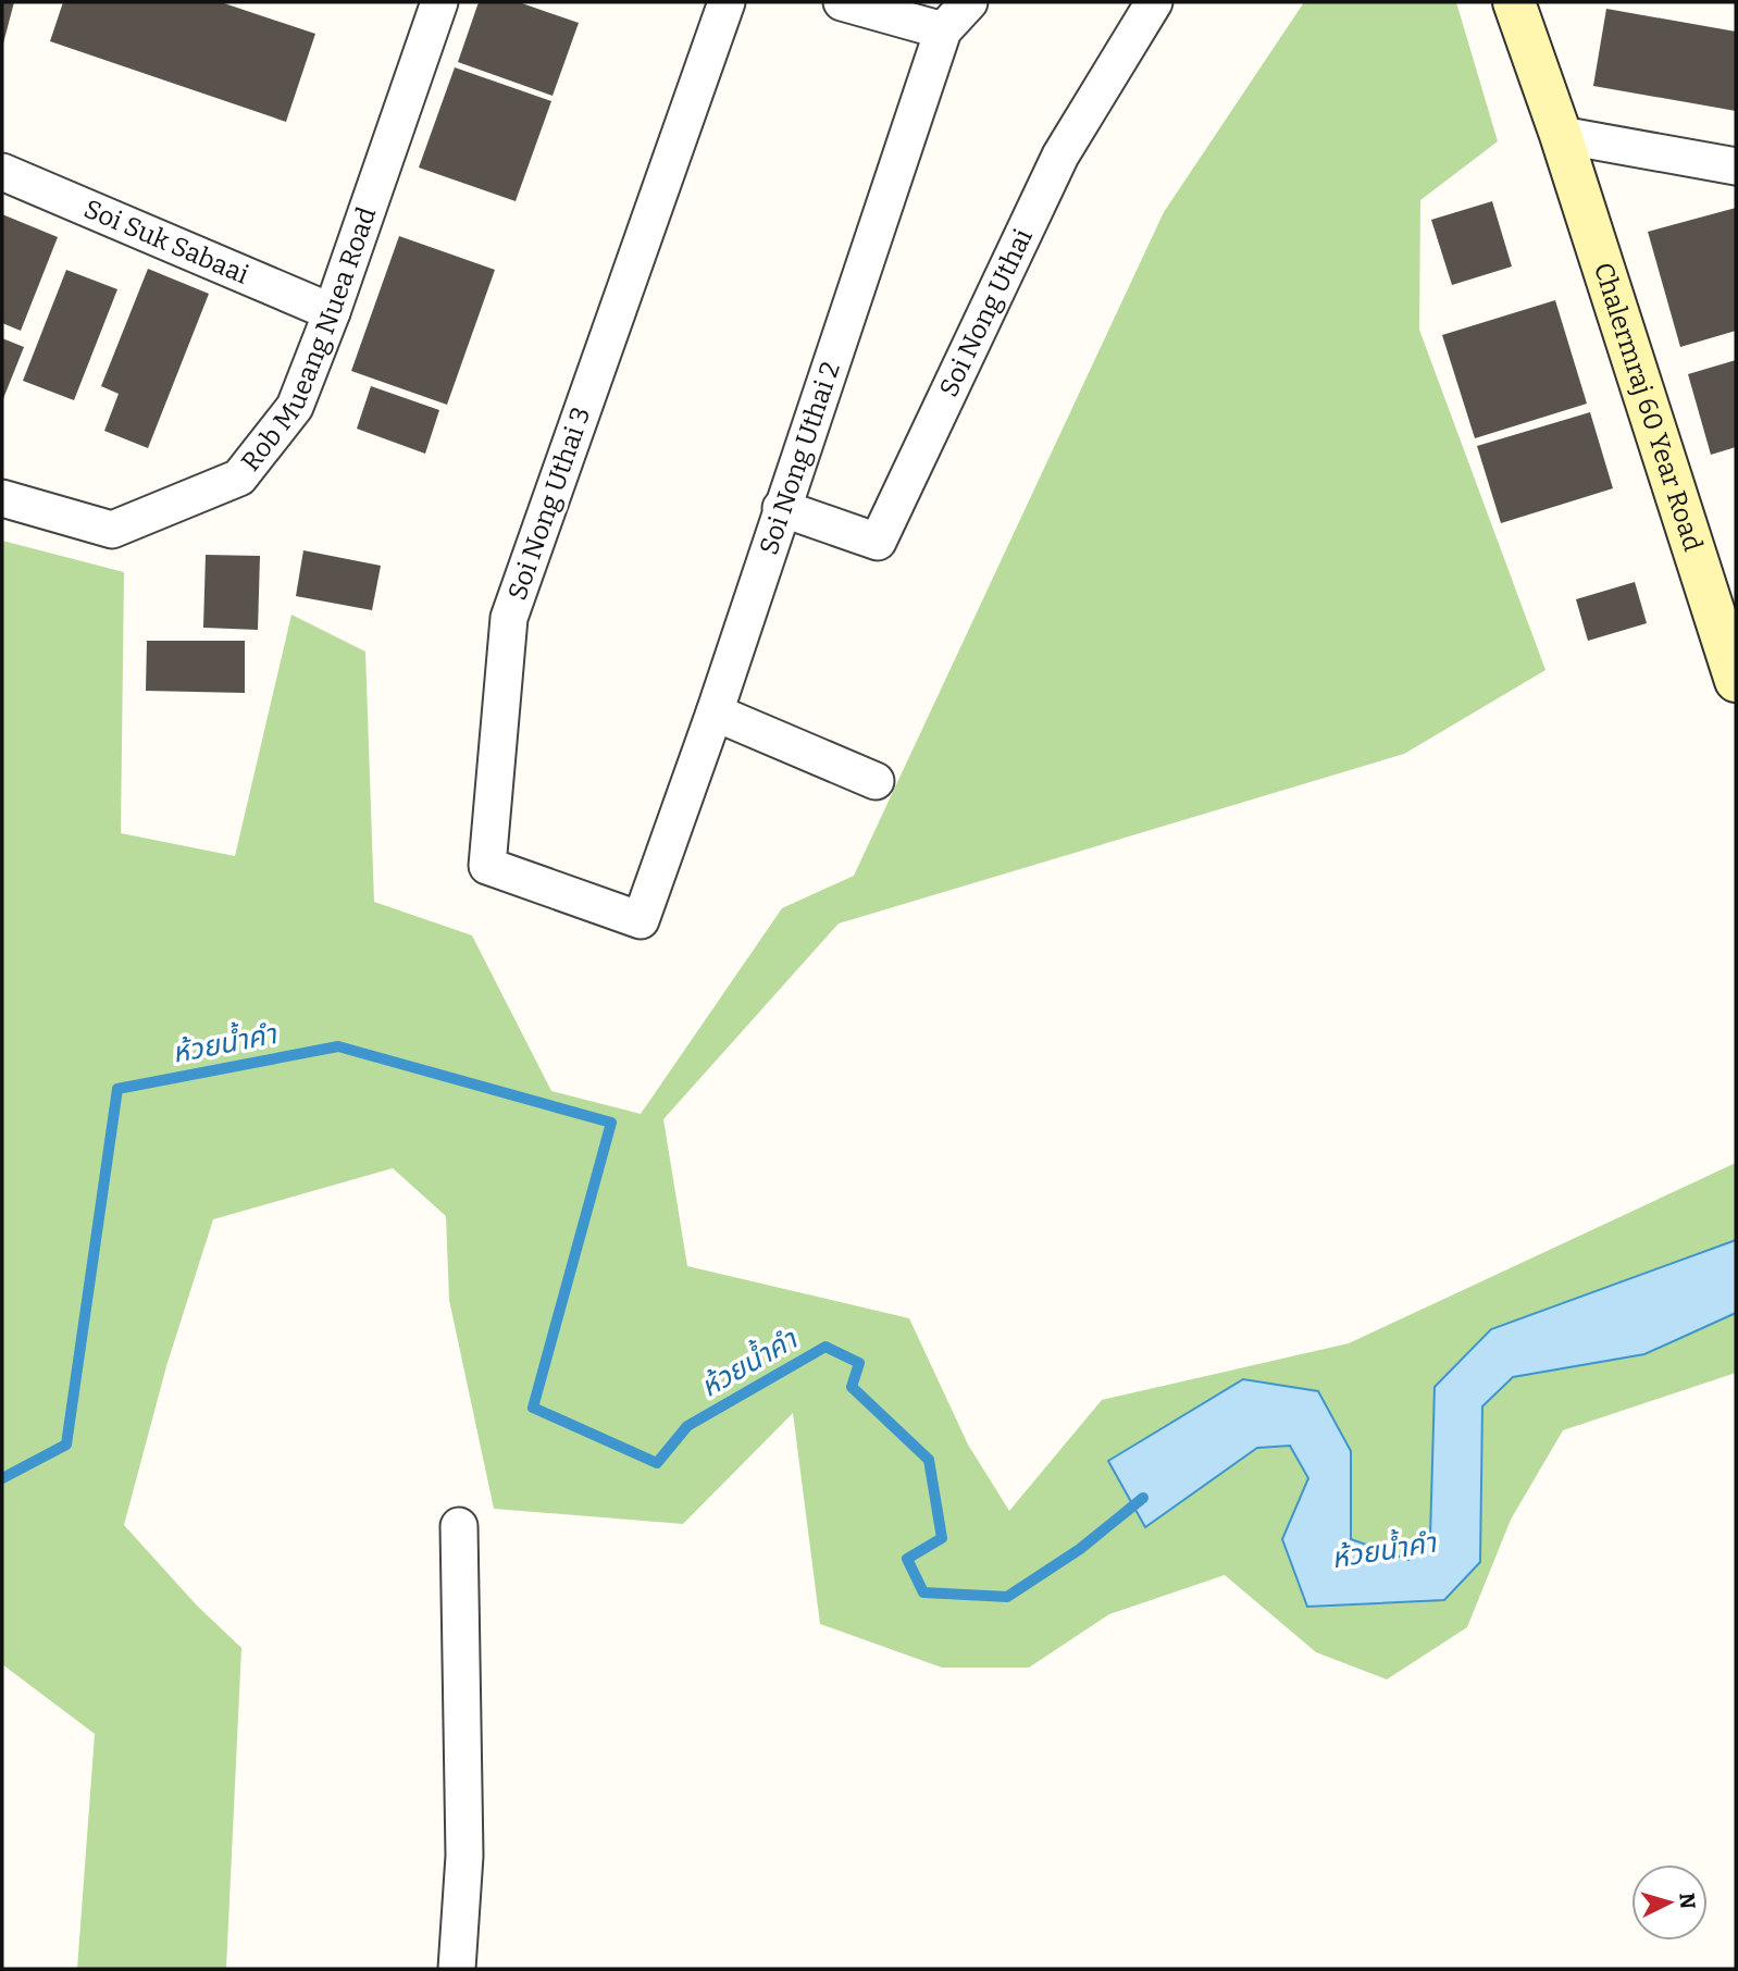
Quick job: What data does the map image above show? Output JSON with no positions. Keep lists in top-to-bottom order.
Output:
{
  "streets": {
    "street": [
      "Soi Suk Sabaai",
      "Soi Nong Uthai",
      "Rob Mueang Nuea Road",
      "Chalermraj 60 Year Road",
      "Soi Nong Uthai 2",
      "Soi Nong Uthai 3"
    ]
  },
  "crossings": [
    ["Soi Suk Sabaai", "Rob Mueang Nuea Road"],
    ["Soi Nong Uthai", "Soi Nong Uthai 2"],
    ["Soi Nong Uthai 2", "Soi Nong Uthai 3"]
  ],
  "water": ["ห้วยน้ำคำ"],
  "north": "right"
}
